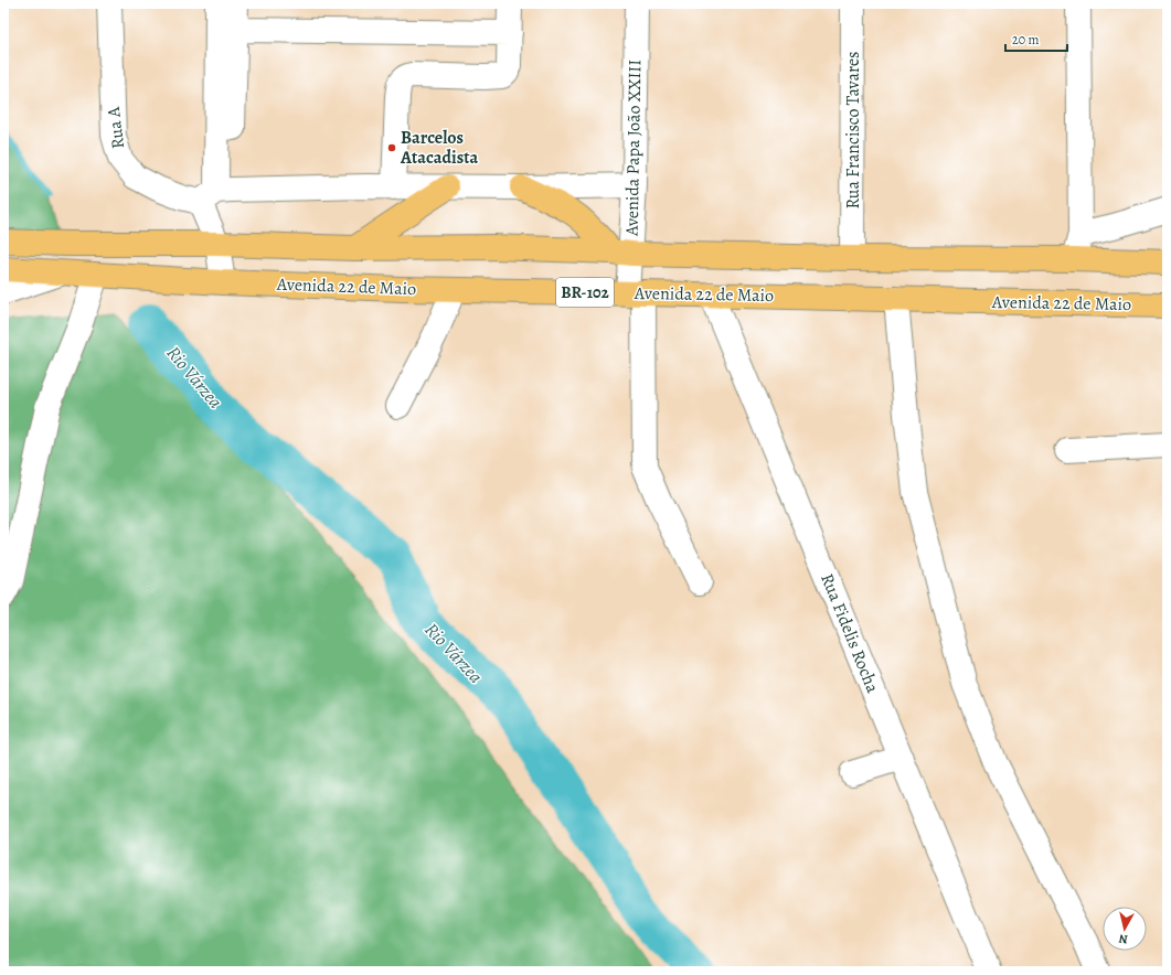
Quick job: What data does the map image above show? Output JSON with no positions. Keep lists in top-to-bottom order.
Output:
{
  "streets": {
    "main road": ["Avenida 22 de Maio", "BR-102"],
    "street": [
      "Rua A",
      "Rua Francisco Tavares",
      "Avenida Papa João XXIII",
      "Rua Fidelis Rocha"
    ]
  },
  "crossings": [
    ["Rua A", "Avenida Papa João XXIII"],
    ["Rua Francisco Tavares", "BR-102"],
    ["Avenida Papa João XXIII", "Avenida 22 de Maio"],
    ["Avenida Papa João XXIII", "BR-102"],
    ["Avenida 22 de Maio", "Rua Fidelis Rocha"]
  ],
  "water": ["Rio Várzea"],
  "places": ["Barcelos Atacadista"],
  "scale_bar": "20 m",
  "north": "bottom"
}
